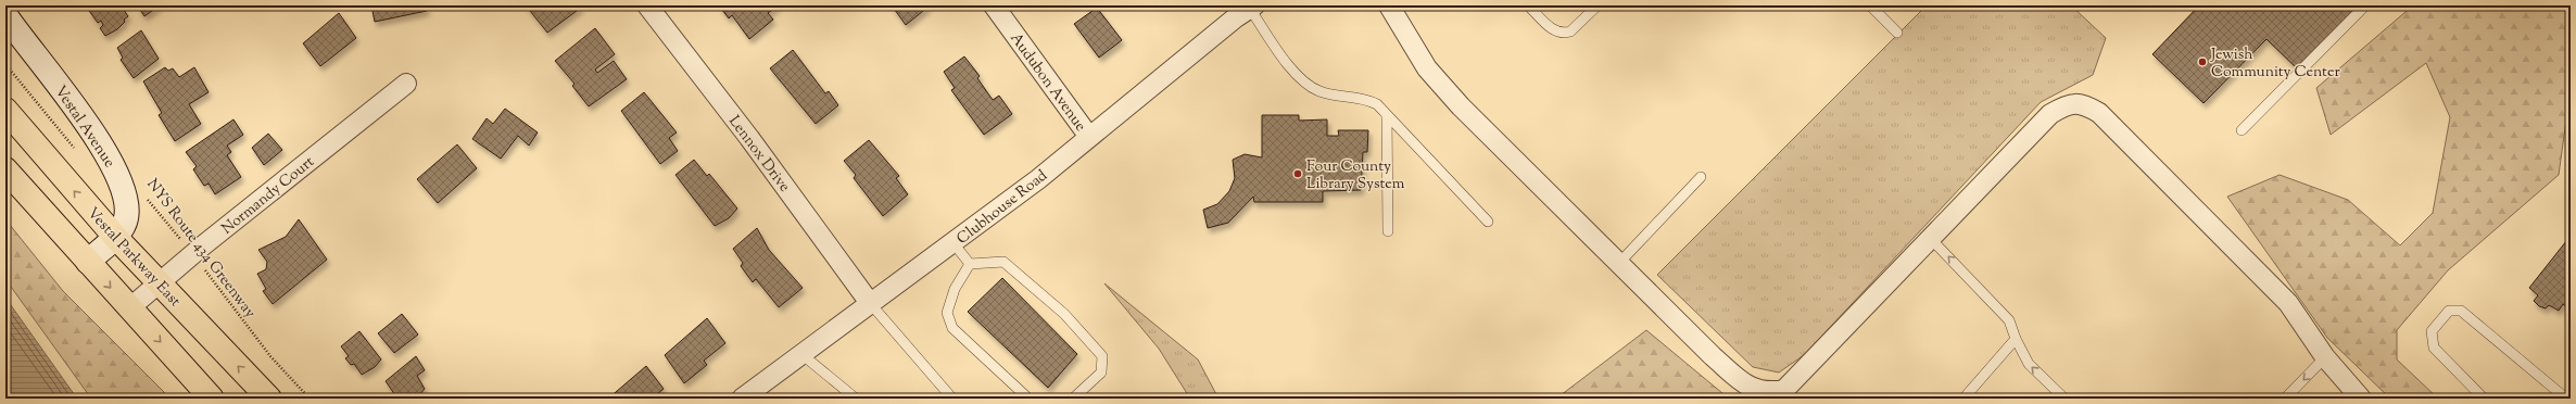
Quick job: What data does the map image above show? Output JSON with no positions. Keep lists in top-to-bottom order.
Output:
{
  "streets": {
    "main road": ["Vestal Parkway East"],
    "street": [
      "Audubon Avenue",
      "Vestal Avenue",
      "Lennox Drive",
      "Normandy Court",
      "Clubhouse Road"
    ],
    "path": ["NYS Route 434 Greenway"]
  },
  "crossings": [
    ["Audubon Avenue", "Clubhouse Road"],
    ["Vestal Avenue", "Vestal Parkway East"],
    ["Lennox Drive", "Clubhouse Road"],
    ["Normandy Court", "NYS Route 434 Greenway"],
    ["Normandy Court", "Vestal Parkway East"]
  ],
  "places": ["Jewish Community Center", "Four County Library System"]
}
